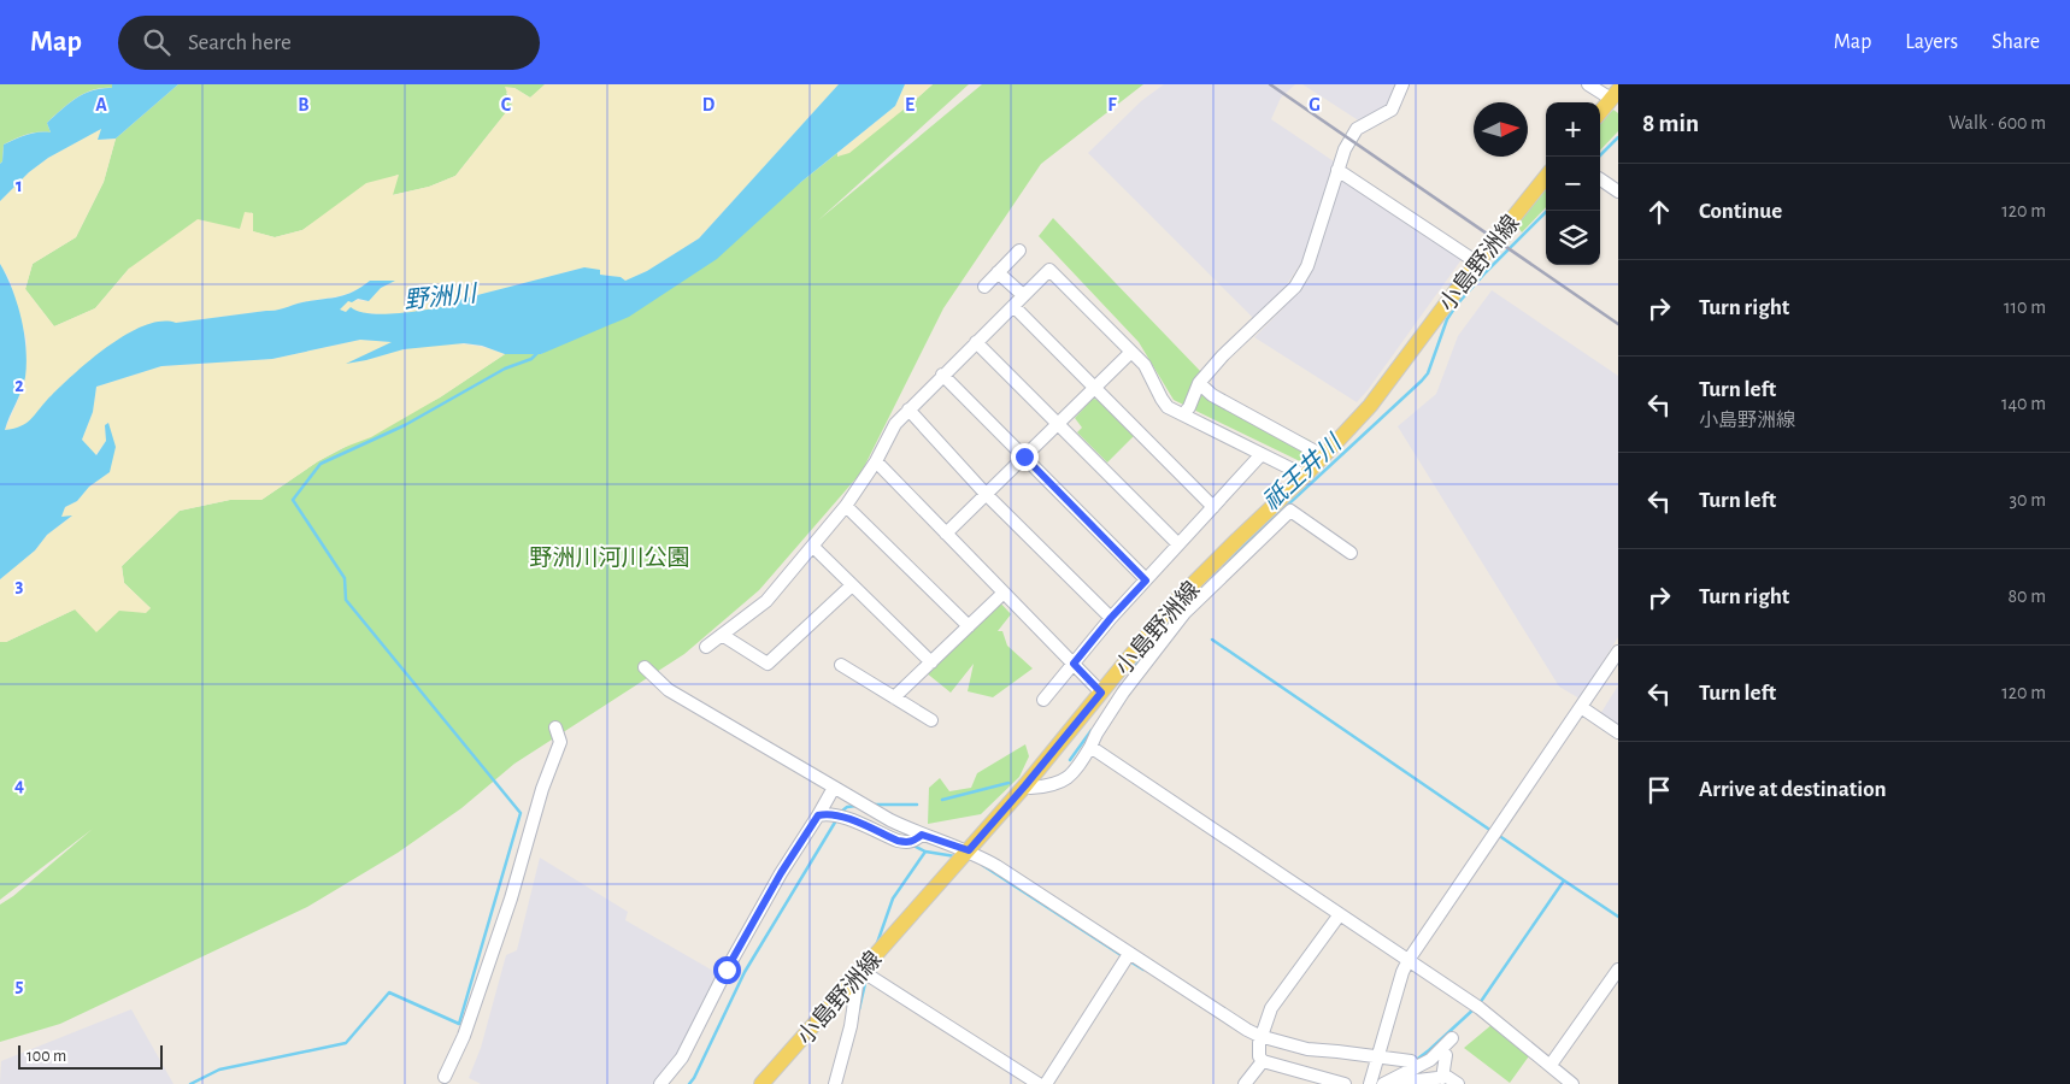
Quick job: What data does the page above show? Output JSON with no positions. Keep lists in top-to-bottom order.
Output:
{
  "streets": {
    "main road": ["小島野洲線"]
  },
  "water": ["野洲川", "祇王井川"],
  "parks": ["野洲川河川公園"],
  "scale_bar": "100 m",
  "north": "right",
  "page": {
    "header": "Map",
    "search": "Search here",
    "nav": ["Map", "Layers", "Share"],
    "heading": ["8 min", "Walk · 600 m"],
    "map_buttons": ["+", "−"],
    "list": [
      ["Continue", "120 m"],
      ["Turn right", "110 m"],
      ["Turn left", "小島野洲線", "140 m"],
      ["Turn left", "30 m"],
      ["Turn right", "80 m"],
      ["Turn left", "120 m"],
      "Arrive at destination"
    ],
    "scale": "100 m"
  },
  "grid": {
    "columns": [
      "A",
      "B",
      "C",
      "D",
      "E",
      "F",
      "G"
    ],
    "rows": [
      "1",
      "2",
      "3",
      "4",
      "5"
    ]
  }
}
